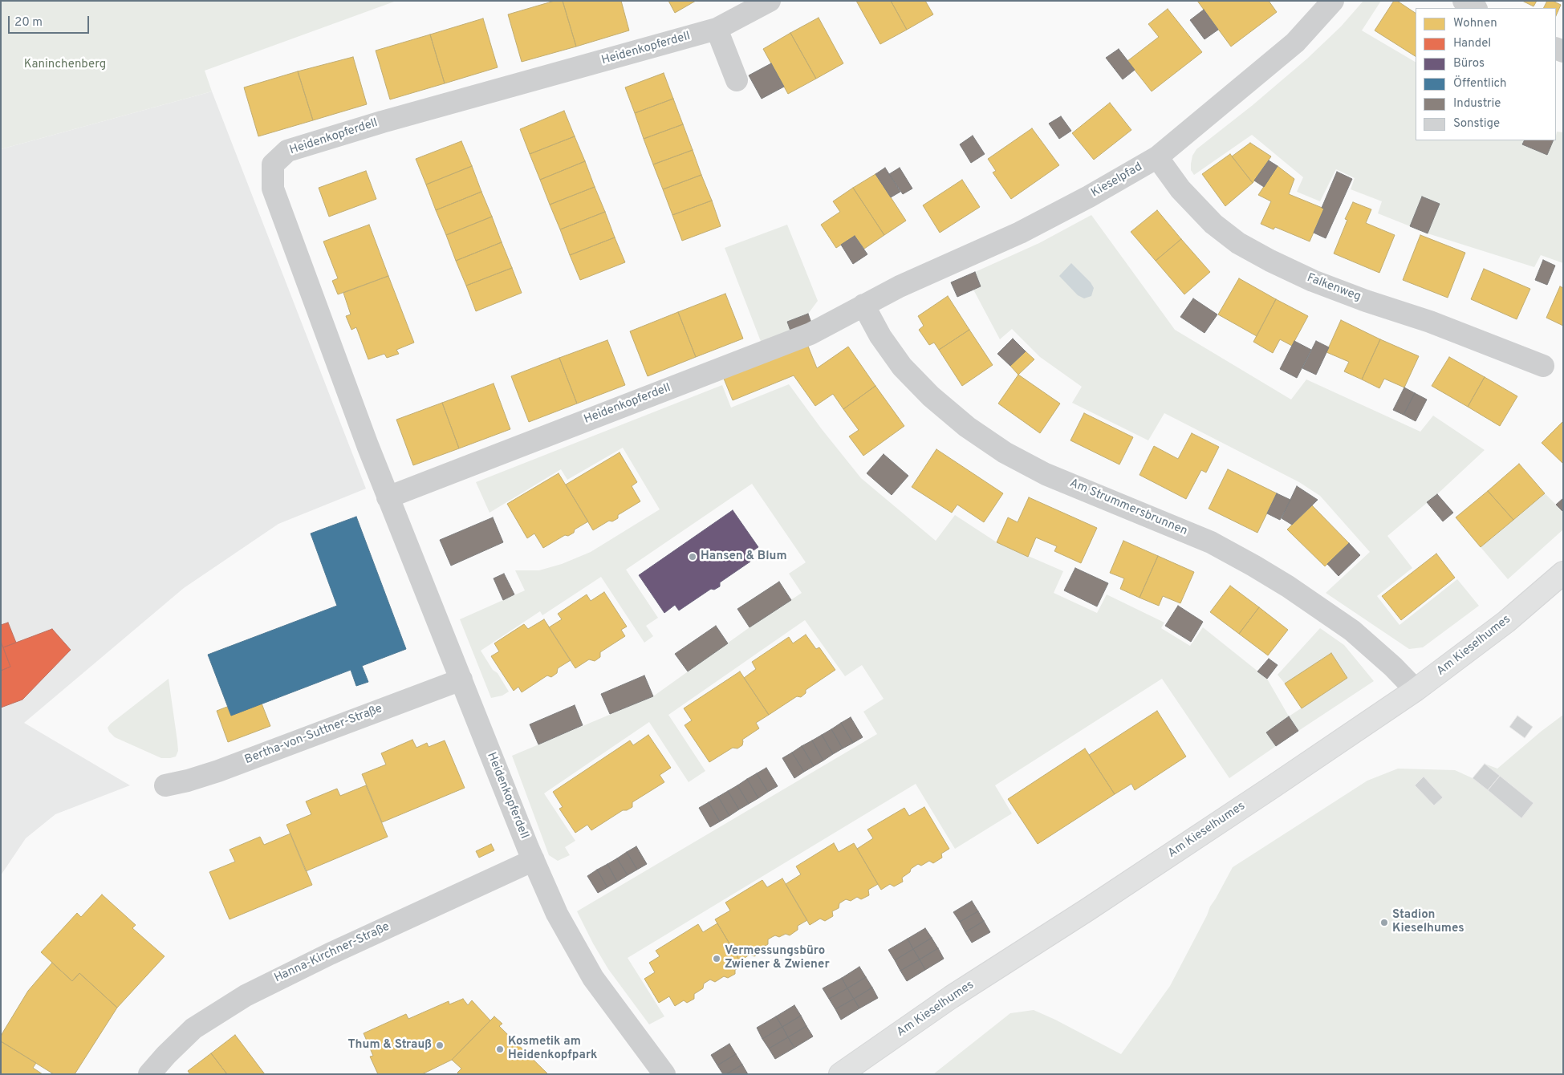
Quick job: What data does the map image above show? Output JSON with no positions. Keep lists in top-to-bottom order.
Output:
{
  "streets": {
    "street": [
      "Heidenkopferdell",
      "Kieselpfad",
      "Falkenweg",
      "Am Strummersbrunnen",
      "Am Kieselhumes",
      "Bertha-von-Suttner-Straße",
      "Hanna-Kirchner-Straße"
    ]
  },
  "crossings": [
    ["Heidenkopferdell", "Kieselpfad"],
    ["Heidenkopferdell", "Am Strummersbrunnen"],
    ["Heidenkopferdell", "Bertha-von-Suttner-Straße"],
    ["Heidenkopferdell", "Hanna-Kirchner-Straße"],
    ["Kieselpfad", "Falkenweg"],
    ["Kieselpfad", "Am Strummersbrunnen"],
    ["Am Strummersbrunnen", "Am Kieselhumes"]
  ],
  "parks": ["Kaninchenberg"],
  "places": [
    "Hansen & Blum",
    "Stadion Kieselhumes",
    "Vermessungsbüro Zwiener & Zwiener",
    "Thum & Strauß",
    "Kosmetik am Heidenkopfpark"
  ],
  "legend": [
    "Wohnen",
    "Handel",
    "Büros",
    "Öffentlich",
    "Industrie",
    "Sonstige"
  ],
  "scale_bar": "20 m"
}
